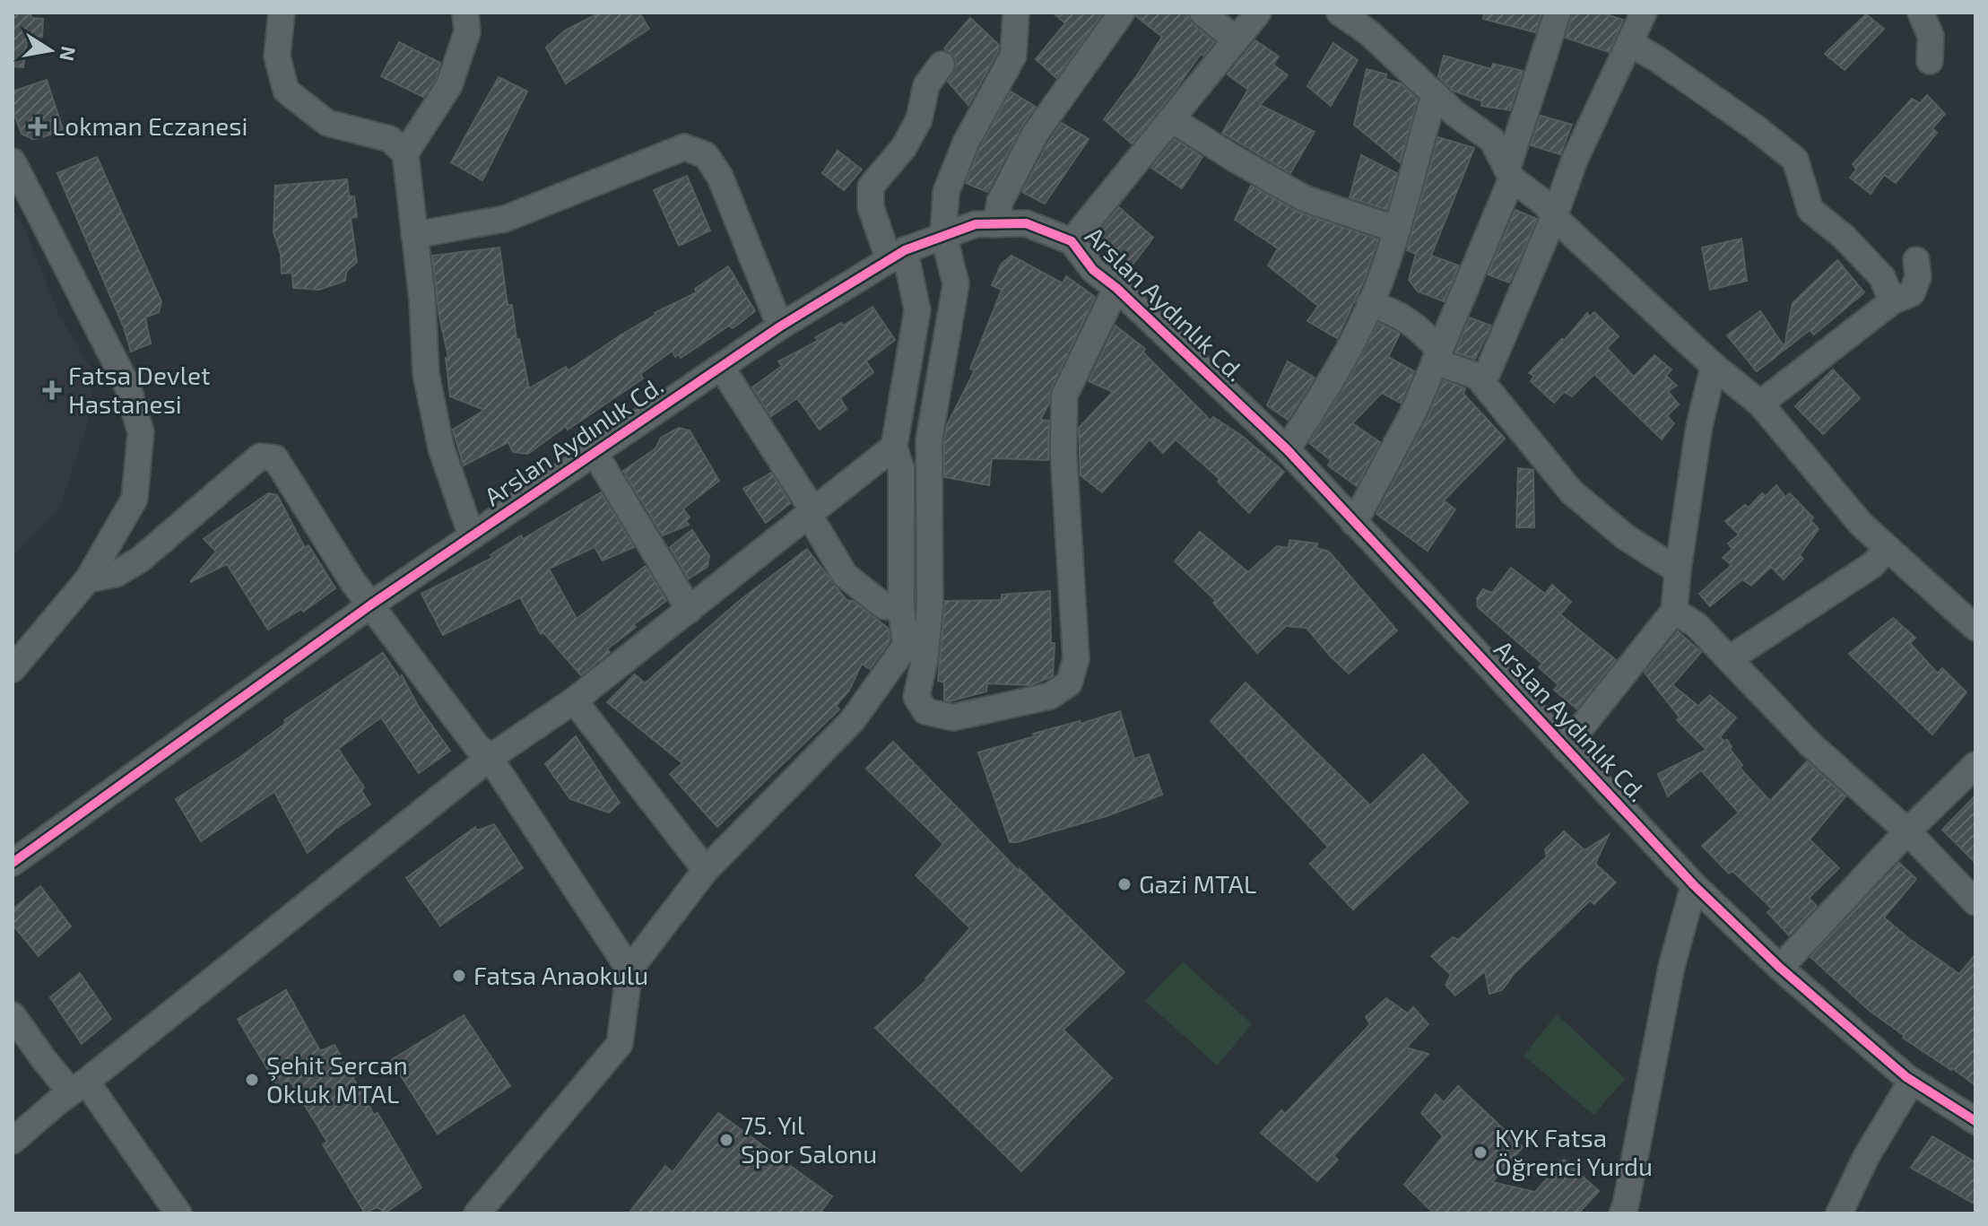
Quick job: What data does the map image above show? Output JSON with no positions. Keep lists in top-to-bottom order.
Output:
{
  "streets": {
    "street": ["Arslan Aydınlık Cd."]
  },
  "places": {
    "health": ["Lokman Eczanesi", "Fatsa Devlet Hastanesi"],
    "other": [
      "Gazi MTAL",
      "Fatsa Anaokulu",
      "Şehit Sercan Okluk MTAL",
      "75. Yıl Spor Salonu",
      "KYK Fatsa Öğrenci Yurdu"
    ]
  },
  "north": "right"
}
